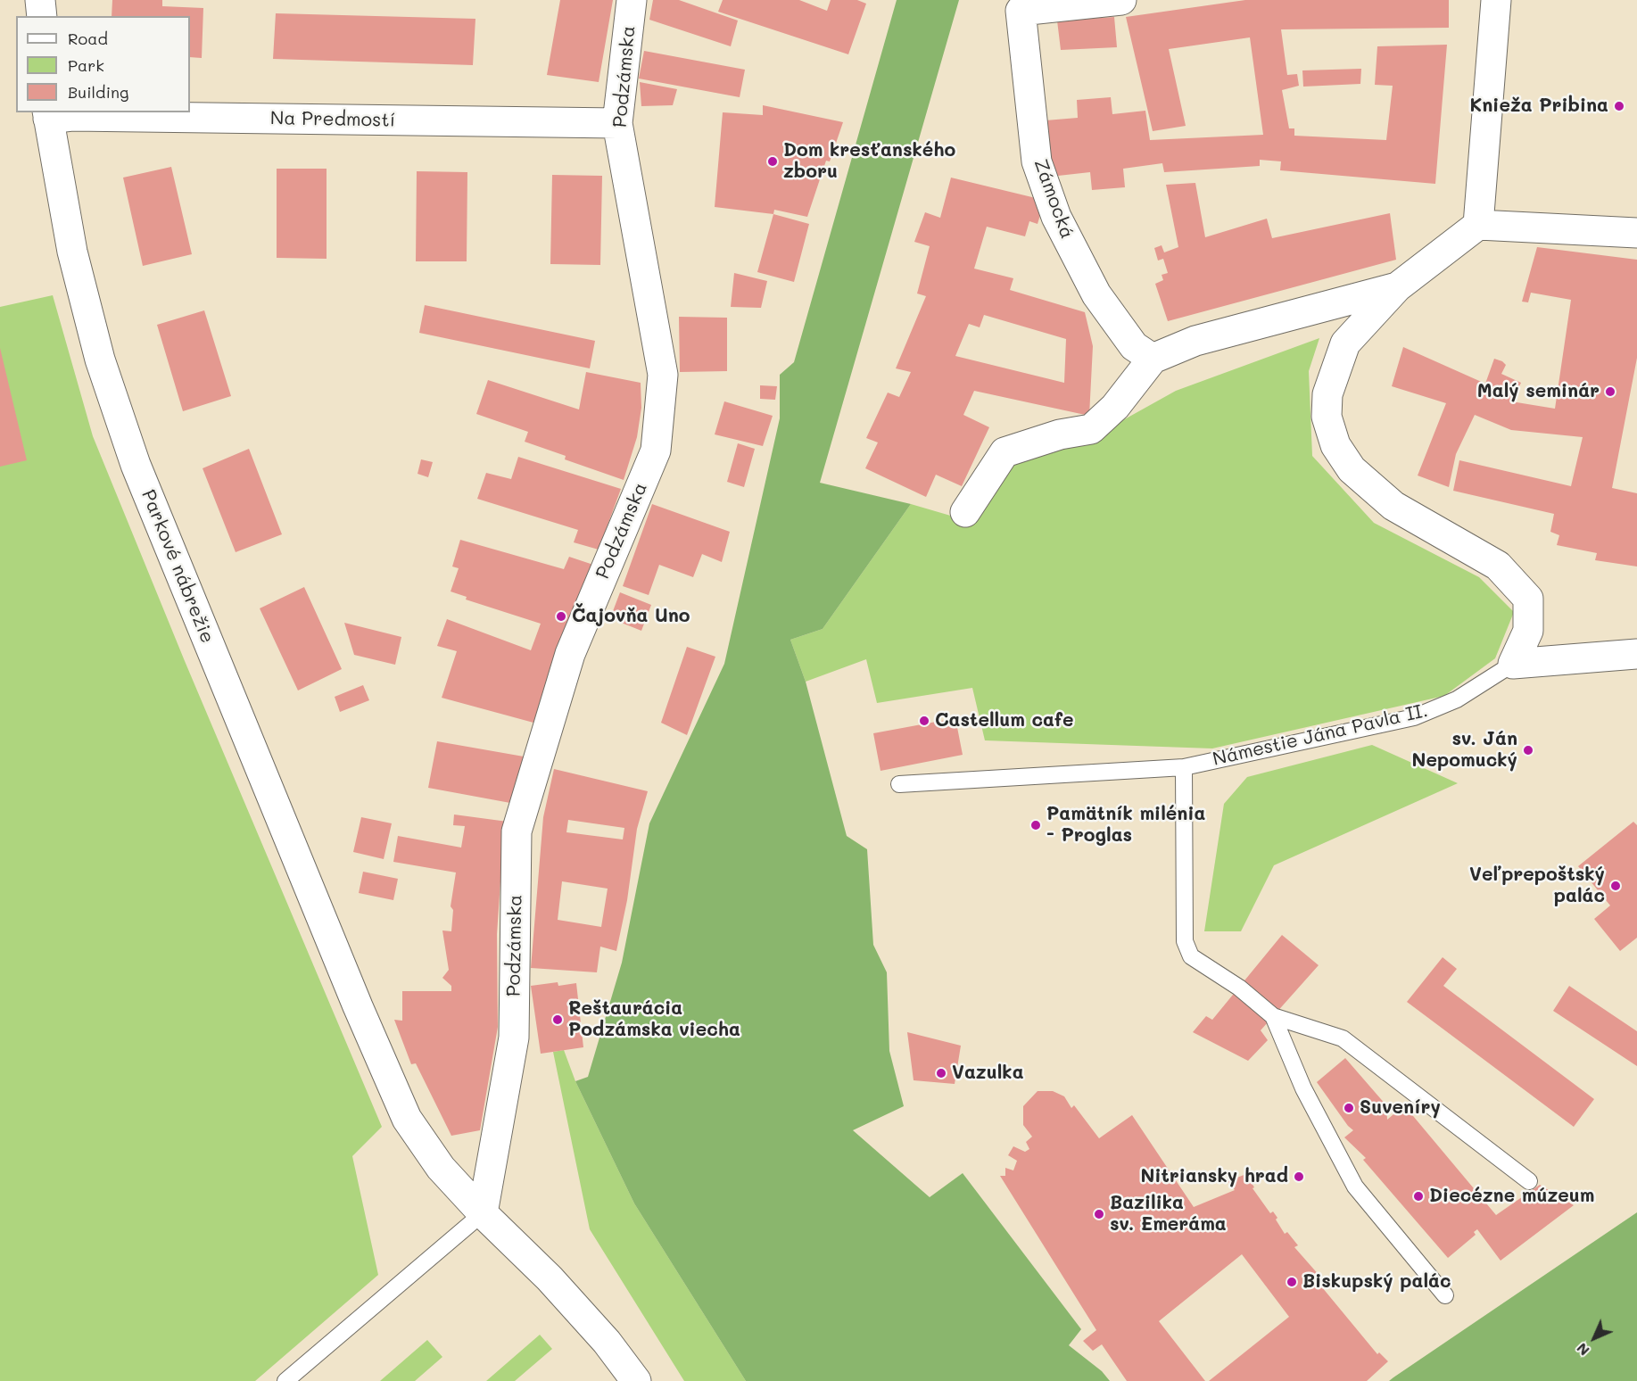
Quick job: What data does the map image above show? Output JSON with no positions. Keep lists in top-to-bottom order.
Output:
{
  "streets": {
    "street": [
      "Podzámska",
      "Na Predmostí",
      "Zámocká",
      "Parkové nábrežie"
    ],
    "lane": ["Námestie Jána Pavla II."]
  },
  "crossings": [
    ["Podzámska", "Na Predmostí"],
    ["Podzámska", "Parkové nábrežie"],
    ["Na Predmostí", "Parkové nábrežie"]
  ],
  "places": [
    "Knieža Pribina",
    "Dom kresťanského zboru",
    "Malý seminár",
    "Čajovňa Uno",
    "Castellum cafe",
    "sv. Ján Nepomucký",
    "Pamätník milénia - Proglas",
    "Veľprepoštský palác",
    "Reštaurácia Podzámska viecha",
    "Vazulka",
    "Suveníry",
    "Nitriansky hrad",
    "Diecézne múzeum",
    "Bazilika sv. Emeráma",
    "Biskupský palác"
  ],
  "legend": ["Road", "Park", "Building"],
  "north": "bottom left"
}
